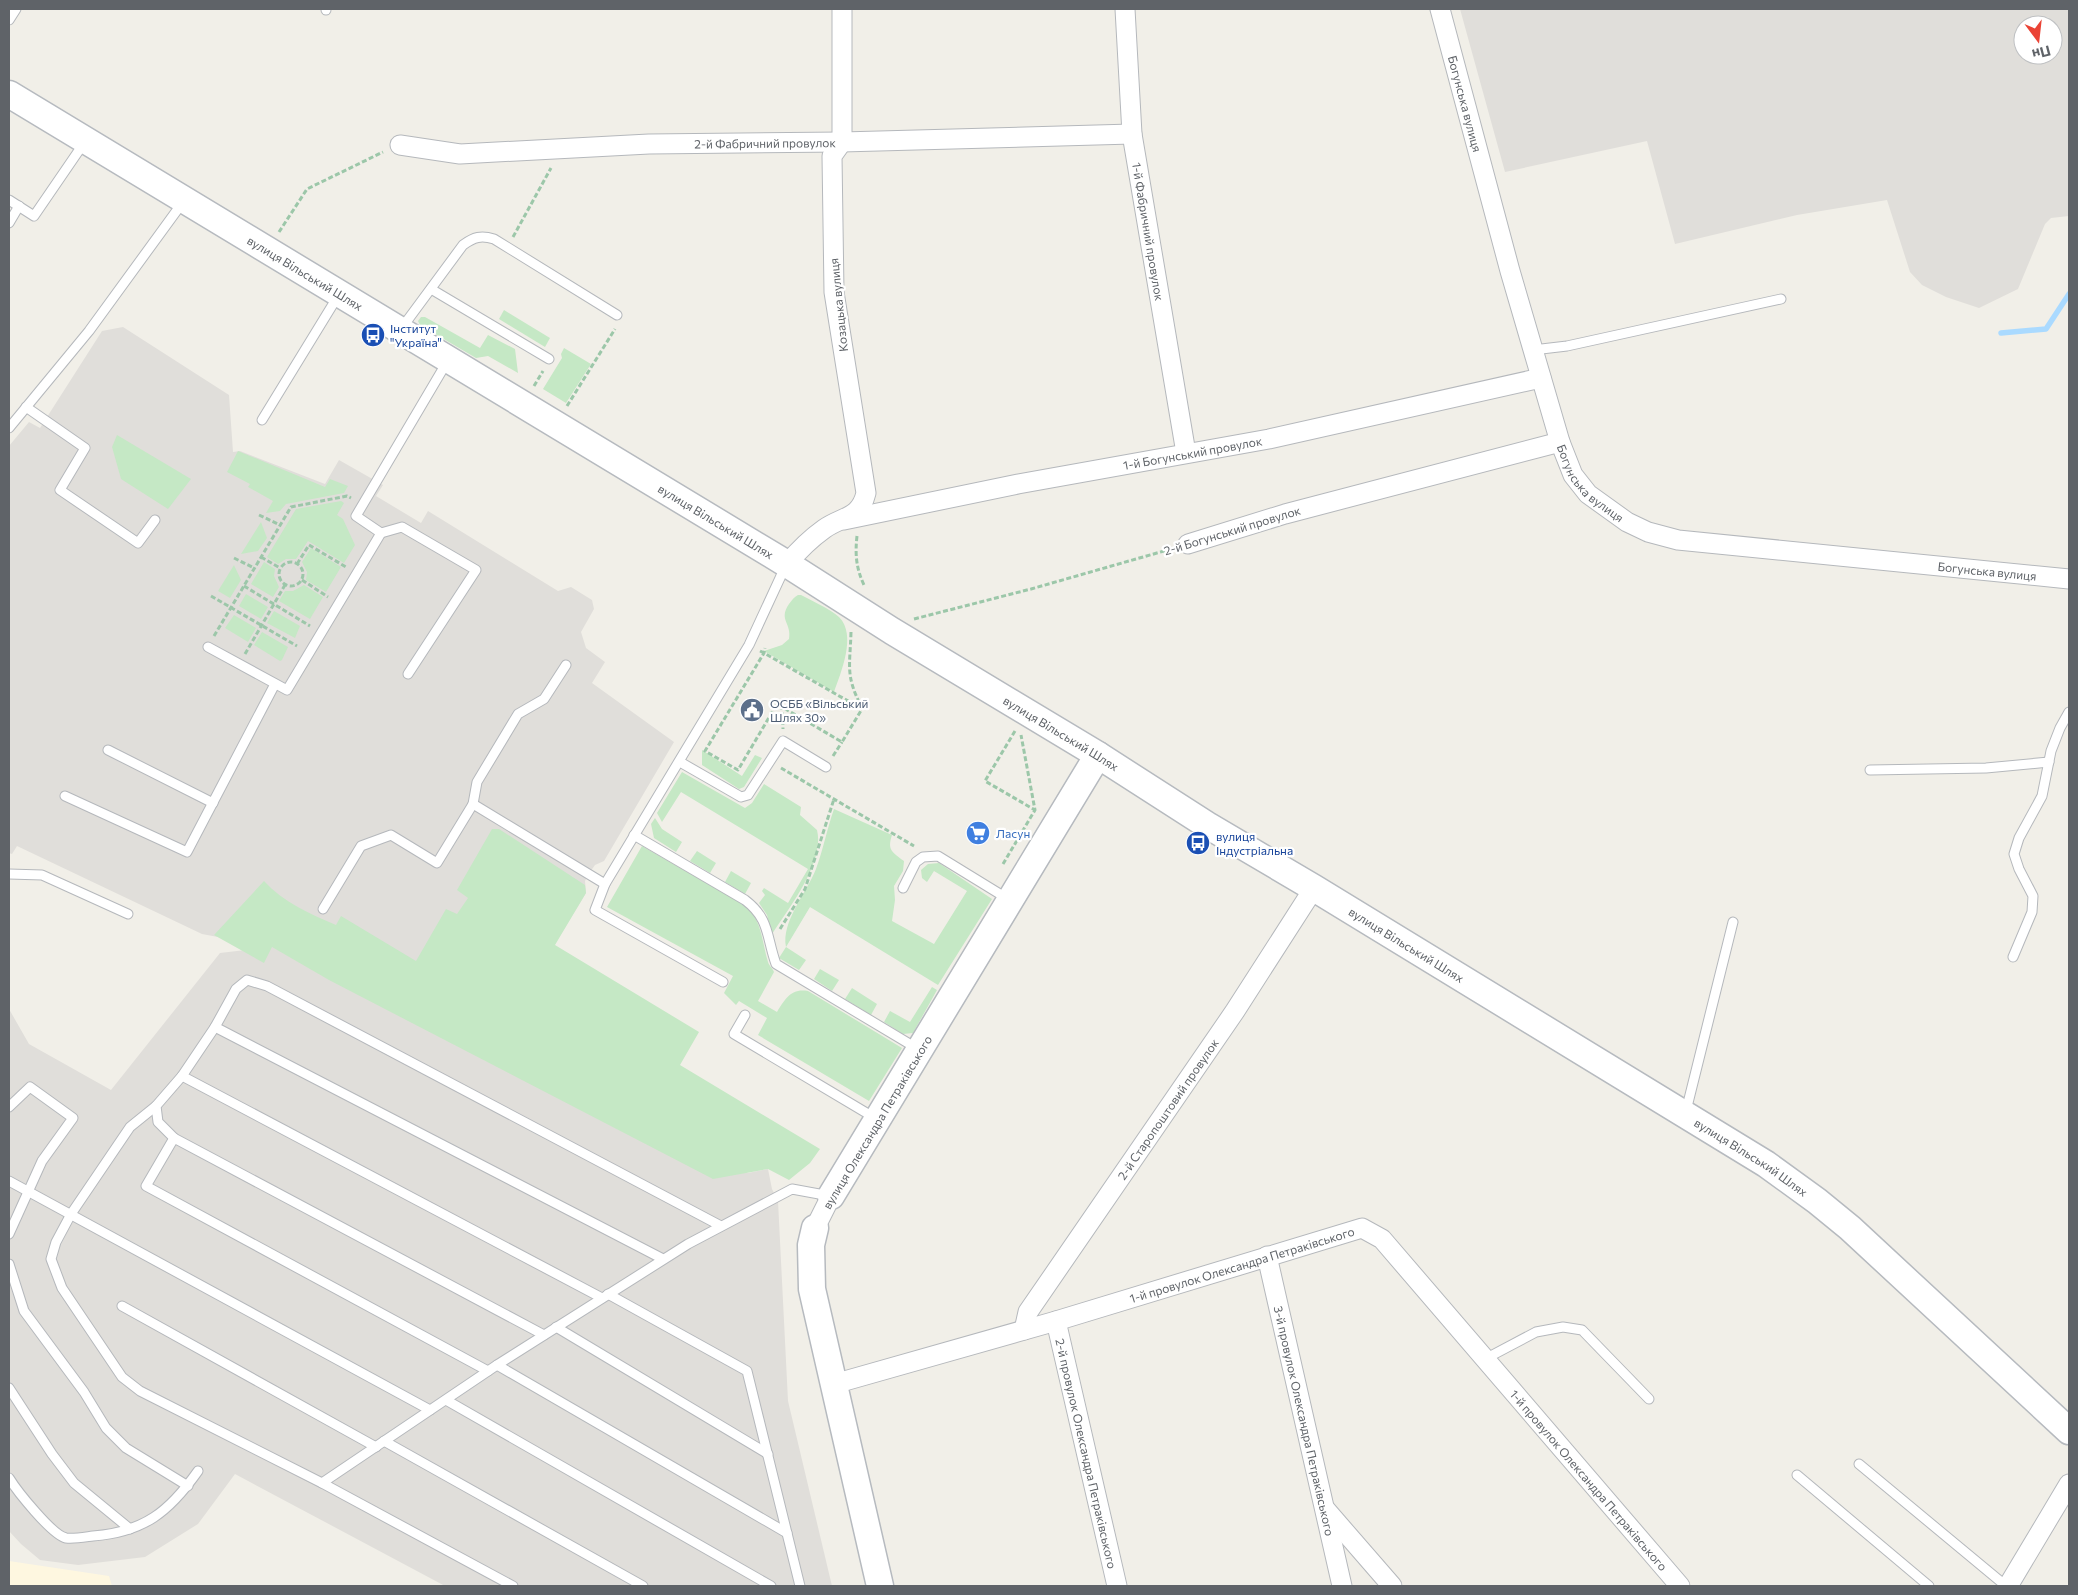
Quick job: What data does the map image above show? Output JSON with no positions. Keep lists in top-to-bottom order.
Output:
{
  "streets": {
    "street": [
      "Богунська вулиця",
      "2-й Фабричний провулок",
      "1-й Фабричний провулок",
      "вулиця Вільський Шлях",
      "Козацька вулиця",
      "1-й Богунський провулок",
      "2-й Богунський провулок",
      "2-й Старопоштовий провулок",
      "вулиця Олександра Петраківського",
      "1-й провулок Олександра Петраківського",
      "3-й провулок Олександра Петраківського",
      "2-й провулок Олександра Петраківського"
    ]
  },
  "crossings": [
    ["Богунська вулиця", "1-й Богунський провулок"],
    ["Богунська вулиця", "2-й Богунський провулок"],
    ["2-й Фабричний провулок", "1-й Фабричний провулок"],
    ["2-й Фабричний провулок", "Козацька вулиця"],
    ["1-й Фабричний провулок", "1-й Богунський провулок"],
    ["вулиця Вільський Шлях", "Козацька вулиця"],
    ["вулиця Вільський Шлях", "2-й Старопоштовий провулок"],
    ["вулиця Вільський Шлях", "вулиця Олександра Петраківського"],
    ["Козацька вулиця", "1-й Богунський провулок"],
    ["2-й Старопоштовий провулок", "1-й провулок Олександра Петраківського"],
    ["вулиця Олександра Петраківського", "1-й провулок Олександра Петраківського"],
    ["1-й провулок Олександра Петраківського", "3-й провулок Олександра Петраківського"],
    ["1-й провулок Олександра Петраківського", "2-й провулок Олександра Петраківського"]
  ],
  "places": {
    "bus stop": ["Інститут \"Україна\"", "вулиця Індустріальна"],
    "public building": ["ОСББ «Вільський Шлях 30»"],
    "supermarket": ["Ласун"]
  },
  "north": "bottom"
}
